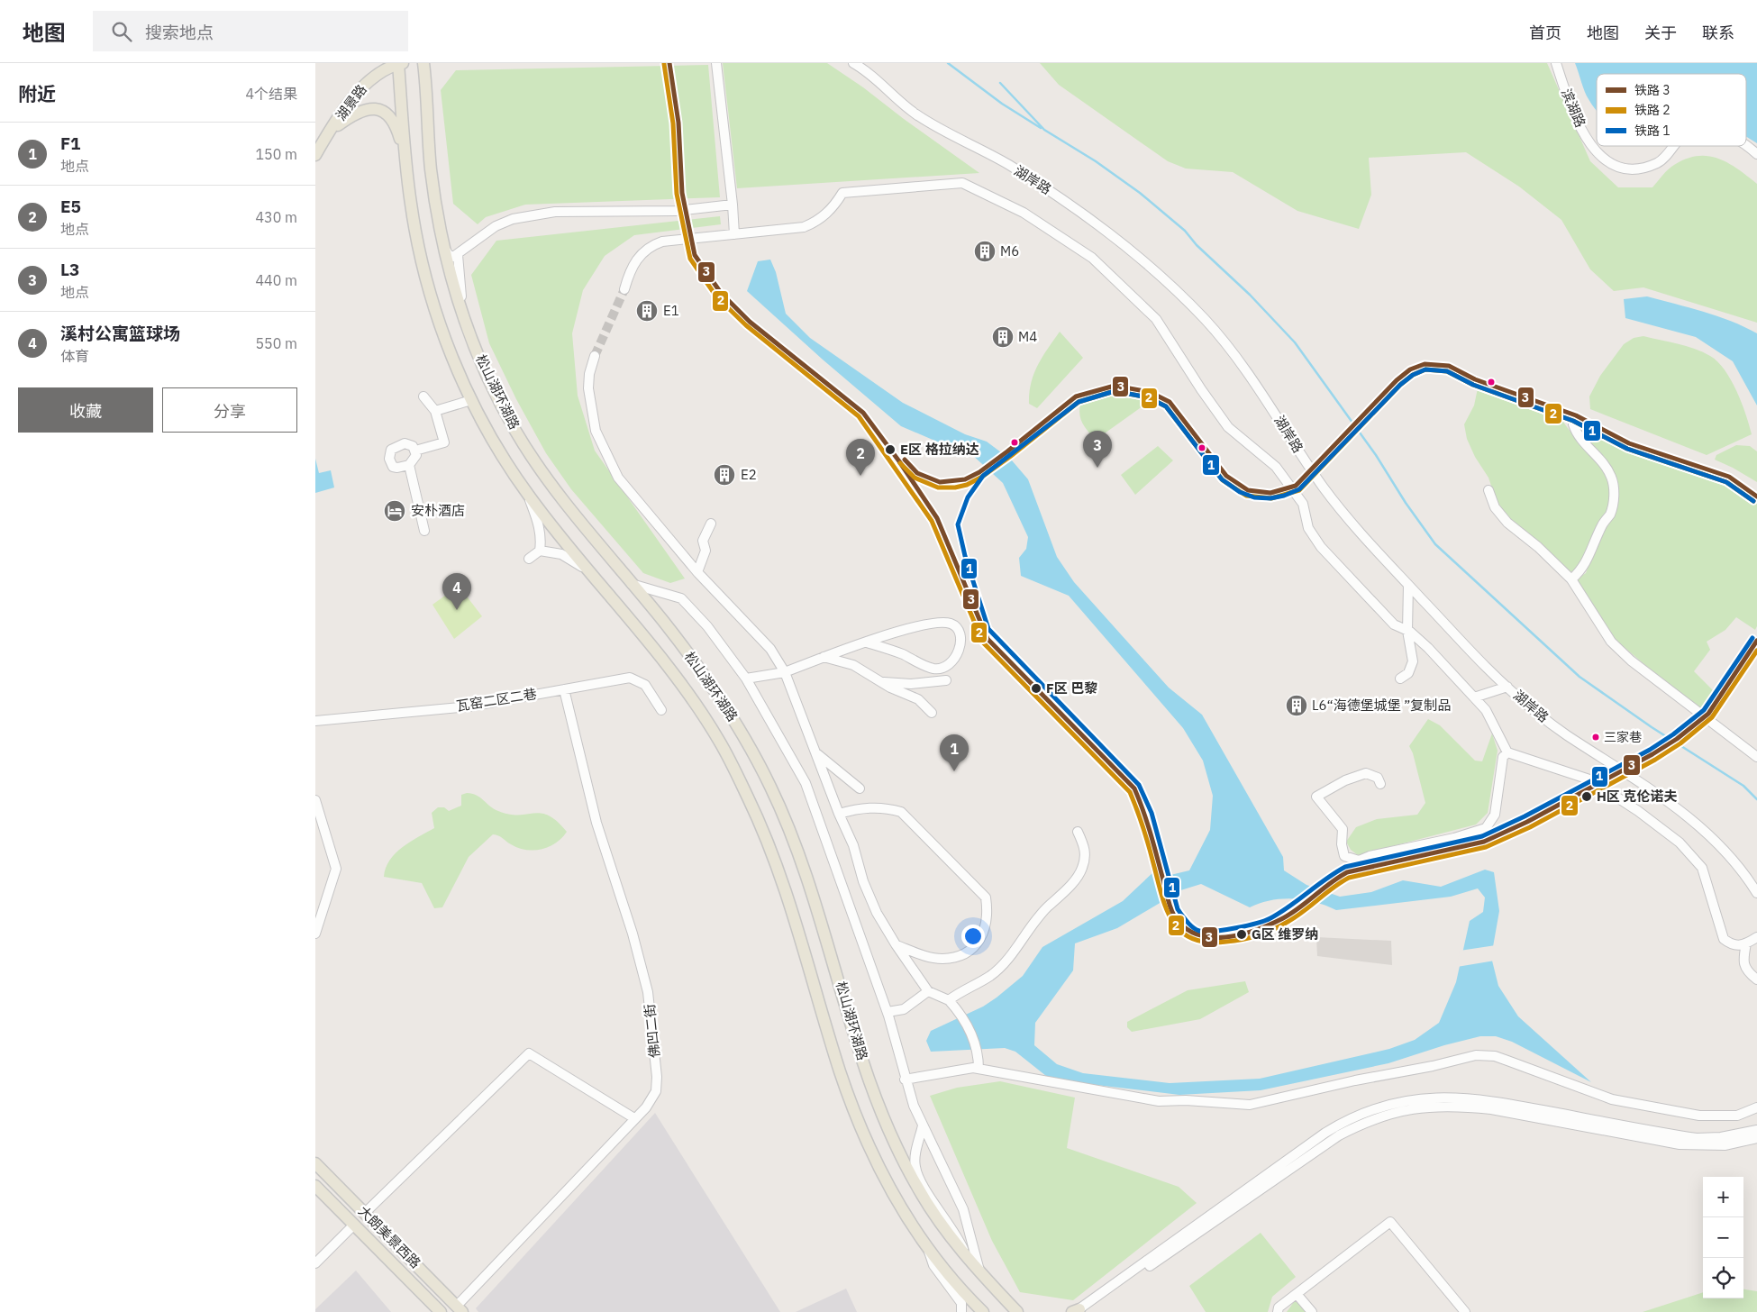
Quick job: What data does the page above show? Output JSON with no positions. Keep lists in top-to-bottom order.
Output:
{
  "streets": {
    "main road": ["湖景路", "松山湖环湖路", "大朗美景西路"],
    "street": [
      "滨湖路",
      "湖岸路",
      "瓦窑二区二巷",
      "佛凹二街"
    ]
  },
  "crossings": [
    ["湖景路", "松山湖环湖路"],
    ["瓦窑二区二巷", "佛凹二街"],
    ["佛凹二街", "大朗美景西路"]
  ],
  "places": {
    "building": [
      "M6",
      "E1",
      "M4",
      "E2",
      "L6“海德堡城堡 ”复制品"
    ],
    "other": [
      "E区 格拉纳达",
      "F区 巴黎",
      "三家巷",
      "H区 克伦诺夫",
      "G区 维罗纳"
    ],
    "hotel": ["安朴酒店"]
  },
  "lines": ["rail line 3", "rail line 2", "rail line 1"],
  "legend": ["铁路 3", "铁路 2", "铁路 1"],
  "page": {
    "header": "地图",
    "search": "搜索地点",
    "nav": [
      "首页",
      "地图",
      "关于",
      "联系"
    ],
    "heading": ["附近", "4个结果"],
    "list": [
      {
        "mark": "1",
        "name": "F1",
        "note": "地点",
        "value": "150 m"
      },
      {
        "mark": "2",
        "name": "E5",
        "note": "地点",
        "value": "430 m"
      },
      {
        "mark": "3",
        "name": "L3",
        "note": "地点",
        "value": "440 m"
      },
      {
        "mark": "4",
        "name": "溪村公寓篮球场",
        "note": "体育",
        "value": "550 m"
      }
    ],
    "buttons": ["收藏", "分享"],
    "pins": [
      "3",
      "2",
      "4",
      "1"
    ],
    "map_buttons": ["+", "−"]
  }
}
